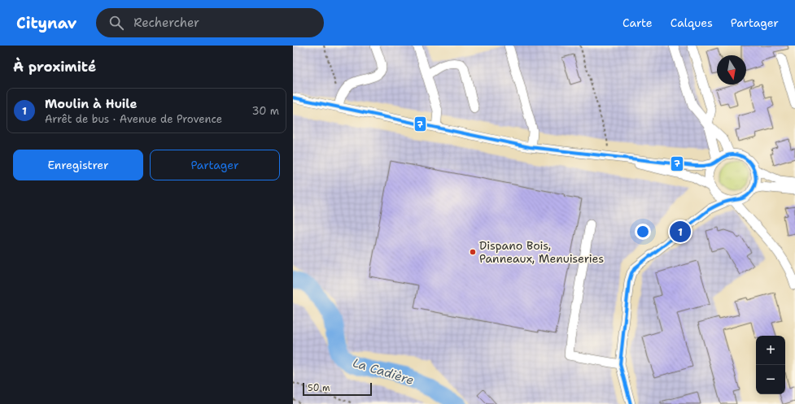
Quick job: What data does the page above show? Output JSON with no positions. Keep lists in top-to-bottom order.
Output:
{
  "water": ["La Cadière"],
  "places": ["Dispano Bois, Panneaux, Menuiseries"],
  "lines": ["transit line 7"],
  "scale_bar": "50 m",
  "north": "bottom",
  "page": {
    "header": "Citynav",
    "search": "Rechercher",
    "nav": ["Carte", "Calques", "Partager"],
    "heading": "À proximité",
    "list": [
      {
        "mark": "1",
        "name": "Moulin à Huile",
        "note": "Arrêt de bus · Avenue de Provence",
        "value": "30 m"
      }
    ],
    "buttons": ["Enregistrer", "Partager"],
    "pins": "1",
    "map_buttons": ["+", "−"],
    "scale": "50 m"
  }
}
